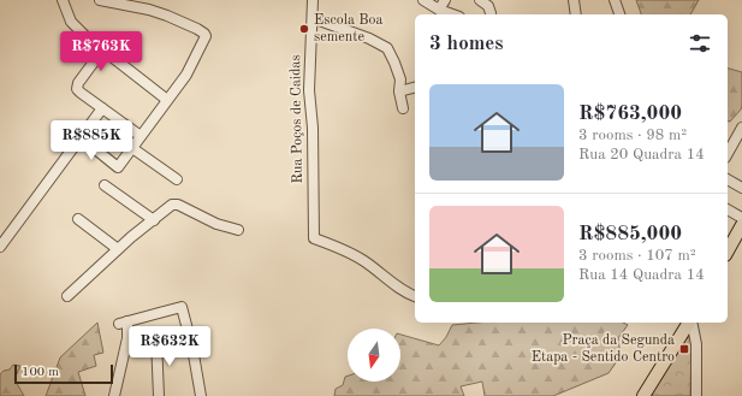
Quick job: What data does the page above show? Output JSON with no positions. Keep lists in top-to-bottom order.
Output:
{
  "streets": {
    "street": ["Rua Poços de Caidas"]
  },
  "places": {
    "other": ["Escola Boa semente"],
    "transit": ["Praça da Segunda Etapa - Sentido Centro"]
  },
  "scale_bar": "100 m",
  "north": "bottom",
  "page": {
    "heading": "3 homes",
    "price": ["R$763K", "R$885K", "R$632K"],
    "list": [
      {
        "name": "R$763,000",
        "note": "3 rooms · 98 m² · Rua 20 Quadra 14"
      },
      {
        "name": "R$885,000",
        "note": "3 rooms · 107 m² · Rua 14 Quadra 14"
      }
    ],
    "scale": "100 m"
  }
}
